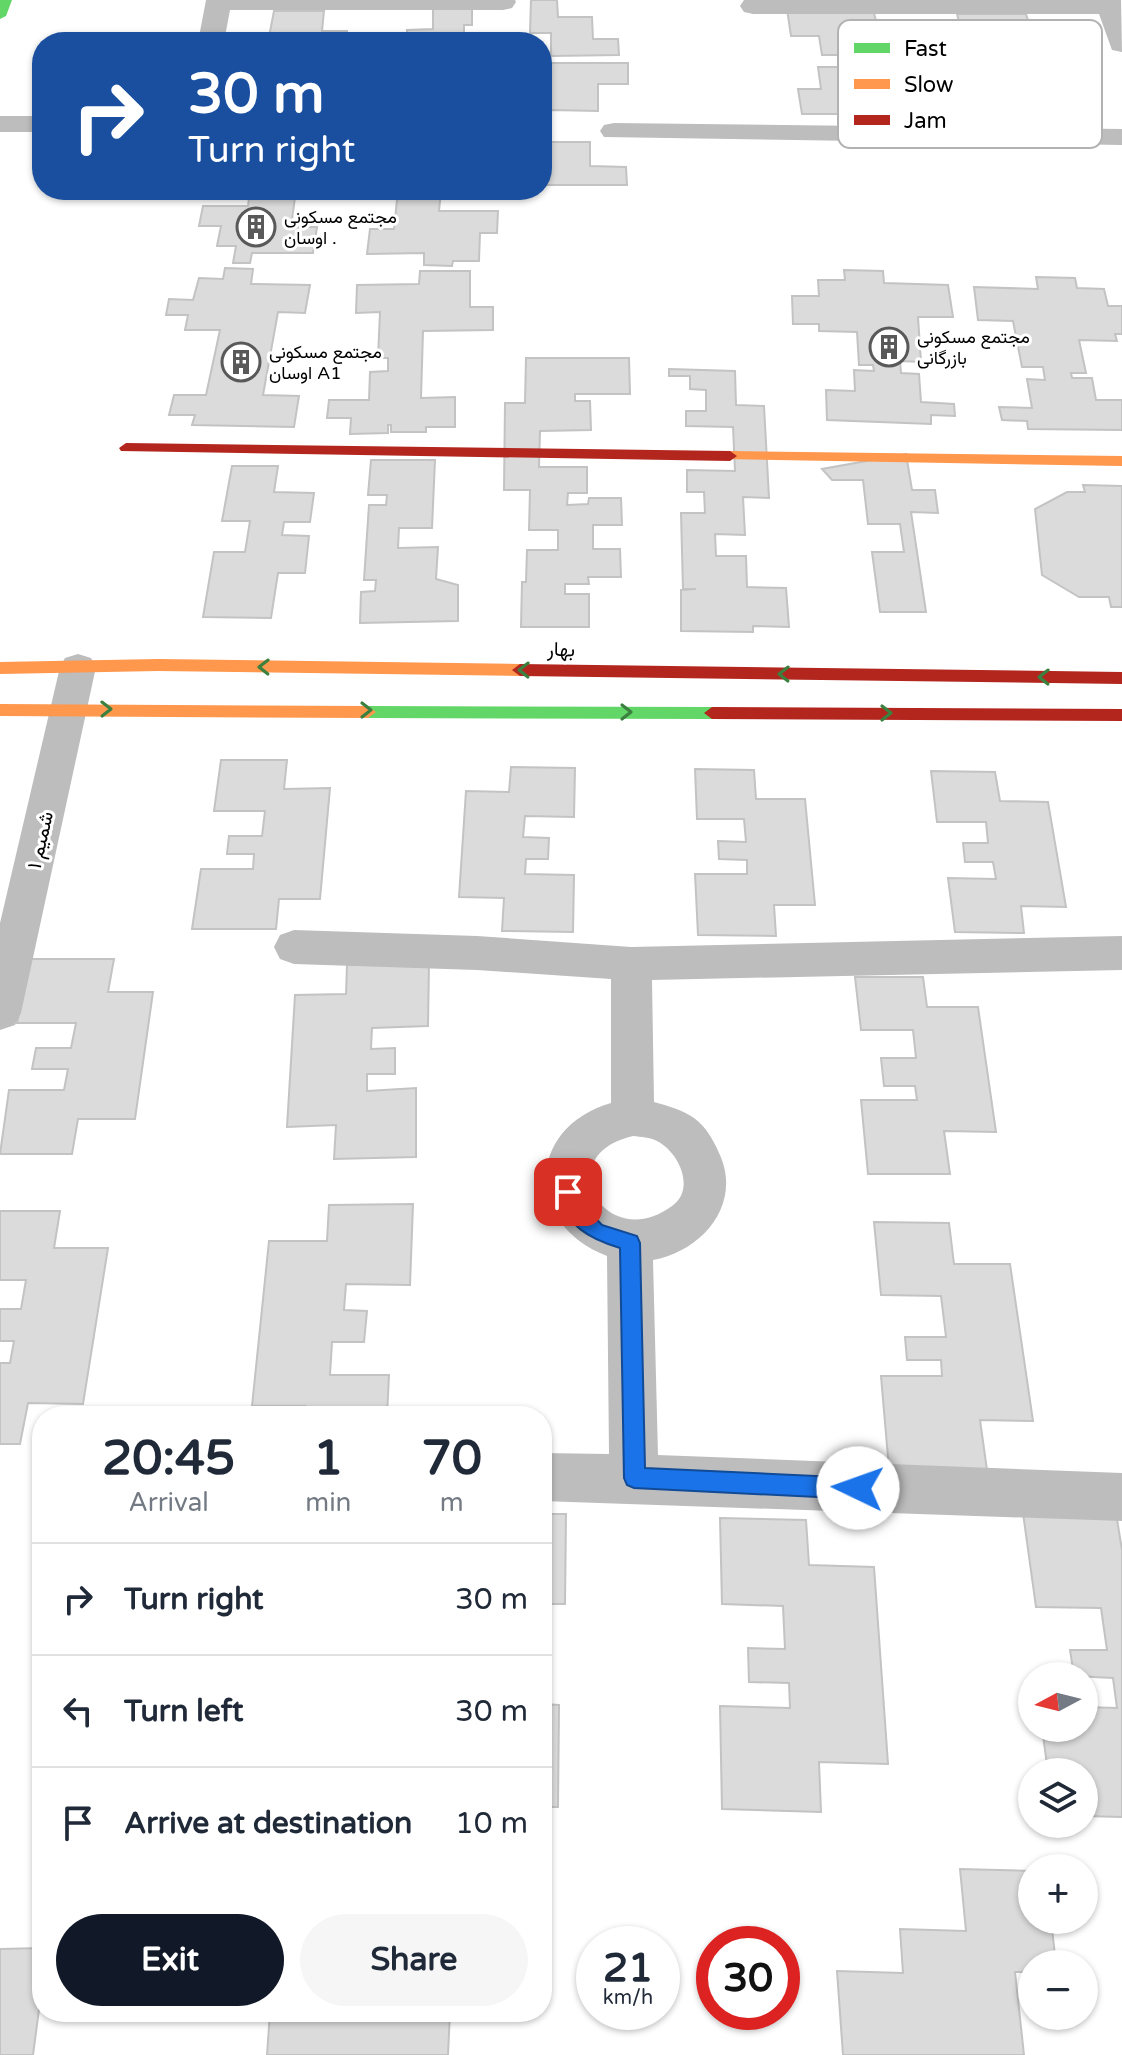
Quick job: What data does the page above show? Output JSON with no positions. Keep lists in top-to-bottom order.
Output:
{
  "streets": {
    "street": ["بهار", "شمیم ۱"]
  },
  "crossings": [
    ["بهار", "شمیم ۱"]
  ],
  "places": {
    "building": ["مجتمع مسکونی اوسان .", "مجتمع مسکونی بازرگانی", "مجتمع مسکونی اوسان A1"]
  },
  "legend": ["Fast", "Slow", "Jam"],
  "north": "left",
  "page": {
    "turn": ["30 m", "Turn right"],
    "eta": [
      "20:45",
      "Arrival",
      "1",
      "min",
      "70",
      "m"
    ],
    "list": [
      {
        "name": "Turn right",
        "value": "30 m"
      },
      {
        "name": "Turn left",
        "value": "30 m"
      },
      {
        "name": "Arrive at destination",
        "value": "10 m"
      }
    ],
    "map_buttons": ["+", "−"],
    "buttons": ["Exit", "Share"],
    "speed": "21 km/h",
    "limit": "30"
  }
}
